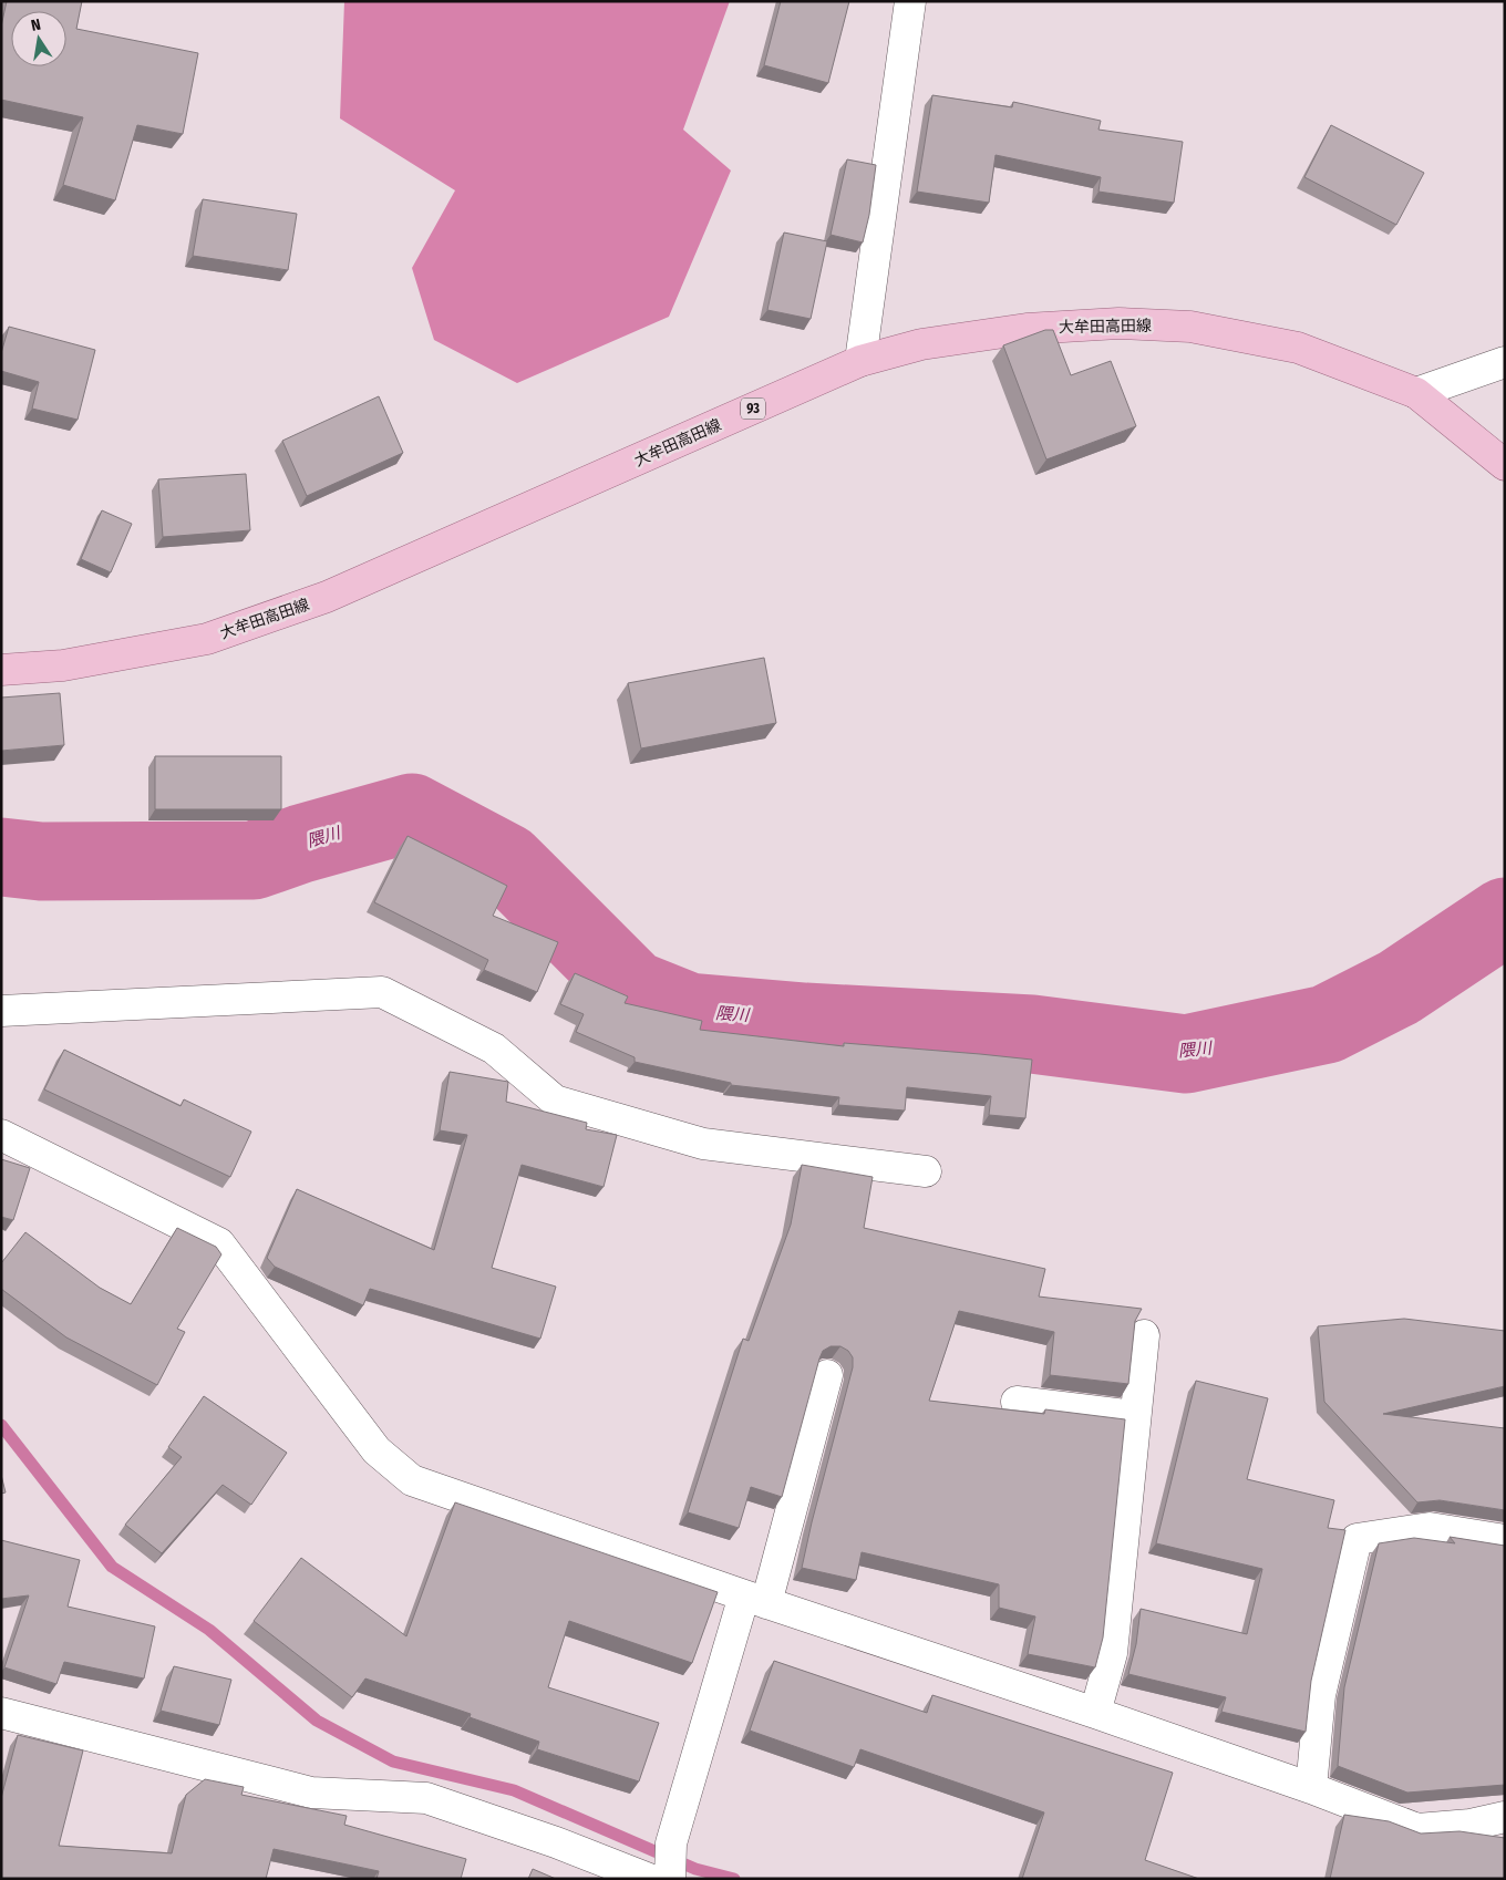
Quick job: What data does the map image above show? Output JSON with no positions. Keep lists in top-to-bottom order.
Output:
{
  "streets": {
    "main road": ["大牟田高田線", "93"]
  },
  "water": ["隈川"],
  "north": "top"
}
